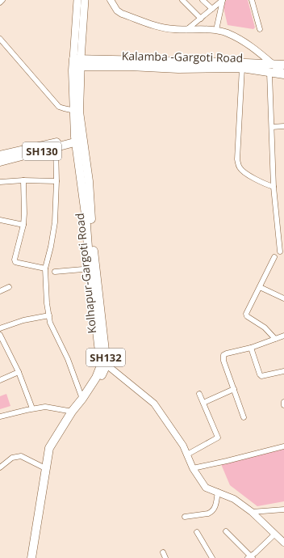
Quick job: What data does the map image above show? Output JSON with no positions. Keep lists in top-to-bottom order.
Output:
{
  "streets": {
    "main road": [
      "Kalamba -Gargoti Road",
      "SH130",
      "Kolhapur-Gargoti Road",
      "SH132"
    ]
  },
  "crossings": [
    ["SH130", "Kolhapur-Gargoti Road"],
    ["Kolhapur-Gargoti Road", "SH132"]
  ]
}
